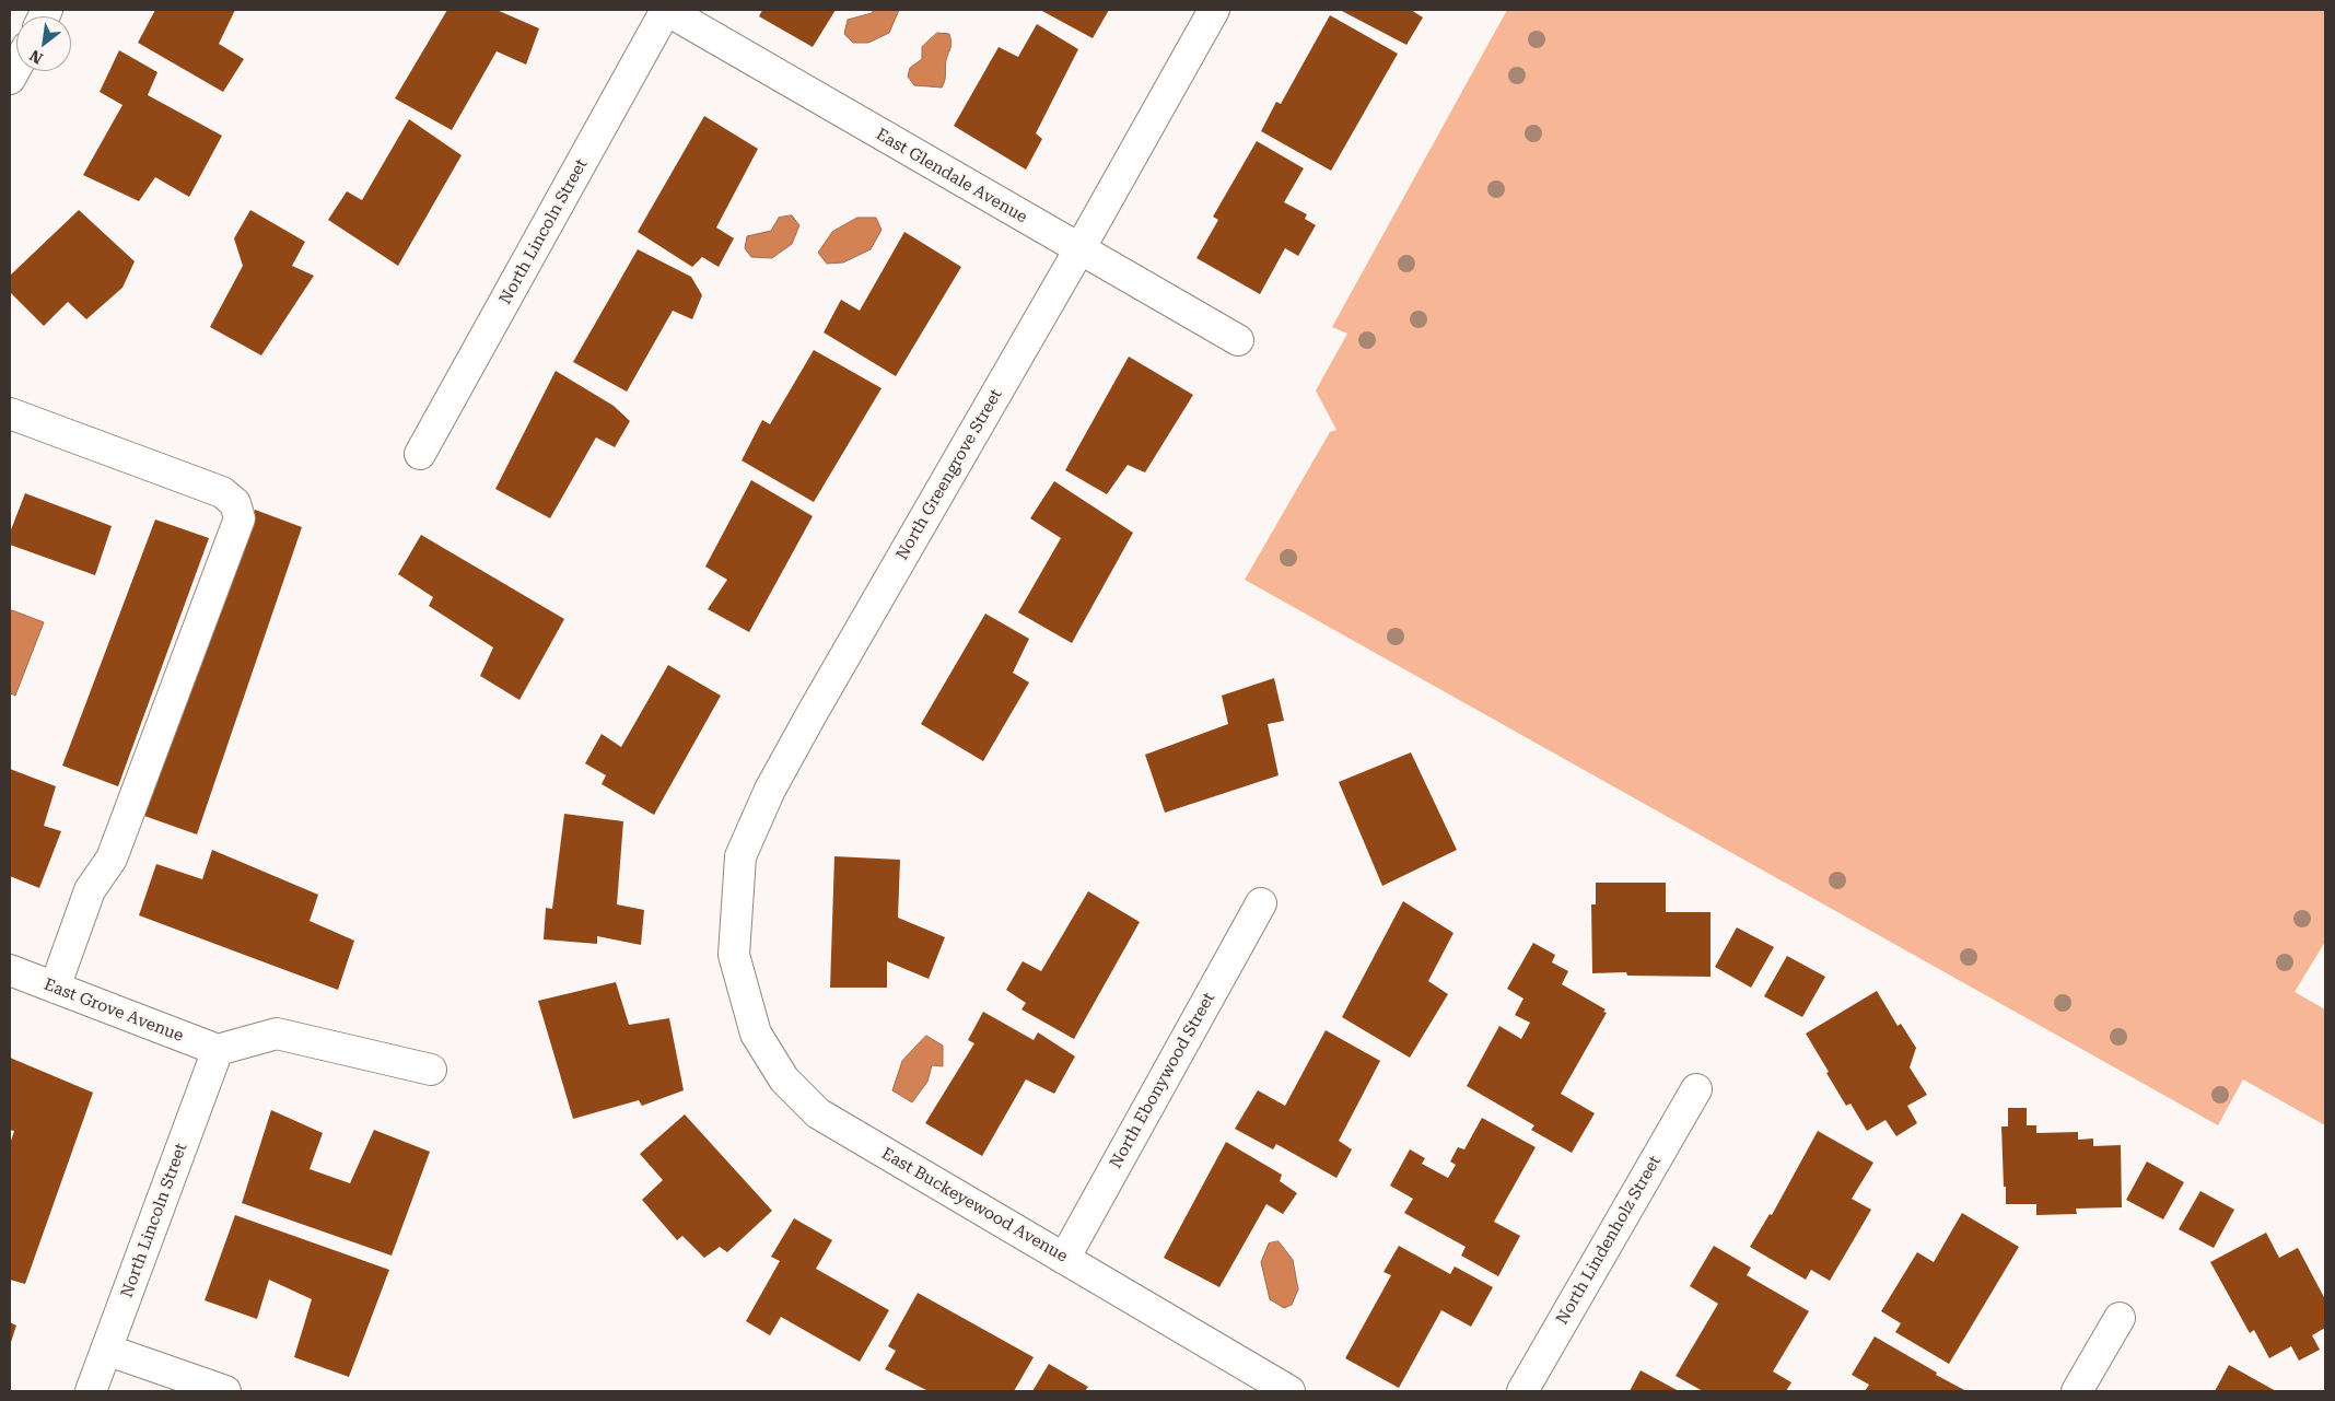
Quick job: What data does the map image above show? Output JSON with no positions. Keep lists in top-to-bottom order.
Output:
{
  "streets": {
    "street": [
      "East Glendale Avenue",
      "North Lincoln Street",
      "North Greengrove Street",
      "East Grove Avenue",
      "North Ebonywood Street",
      "East Buckeyewood Avenue",
      "North Lindenholz Street"
    ]
  },
  "crossings": [
    ["East Glendale Avenue", "North Lincoln Street"],
    ["East Glendale Avenue", "North Greengrove Street"],
    ["North Lincoln Street", "East Grove Avenue"],
    ["North Greengrove Street", "East Buckeyewood Avenue"],
    ["North Ebonywood Street", "East Buckeyewood Avenue"]
  ],
  "north": "bottom left"
}
